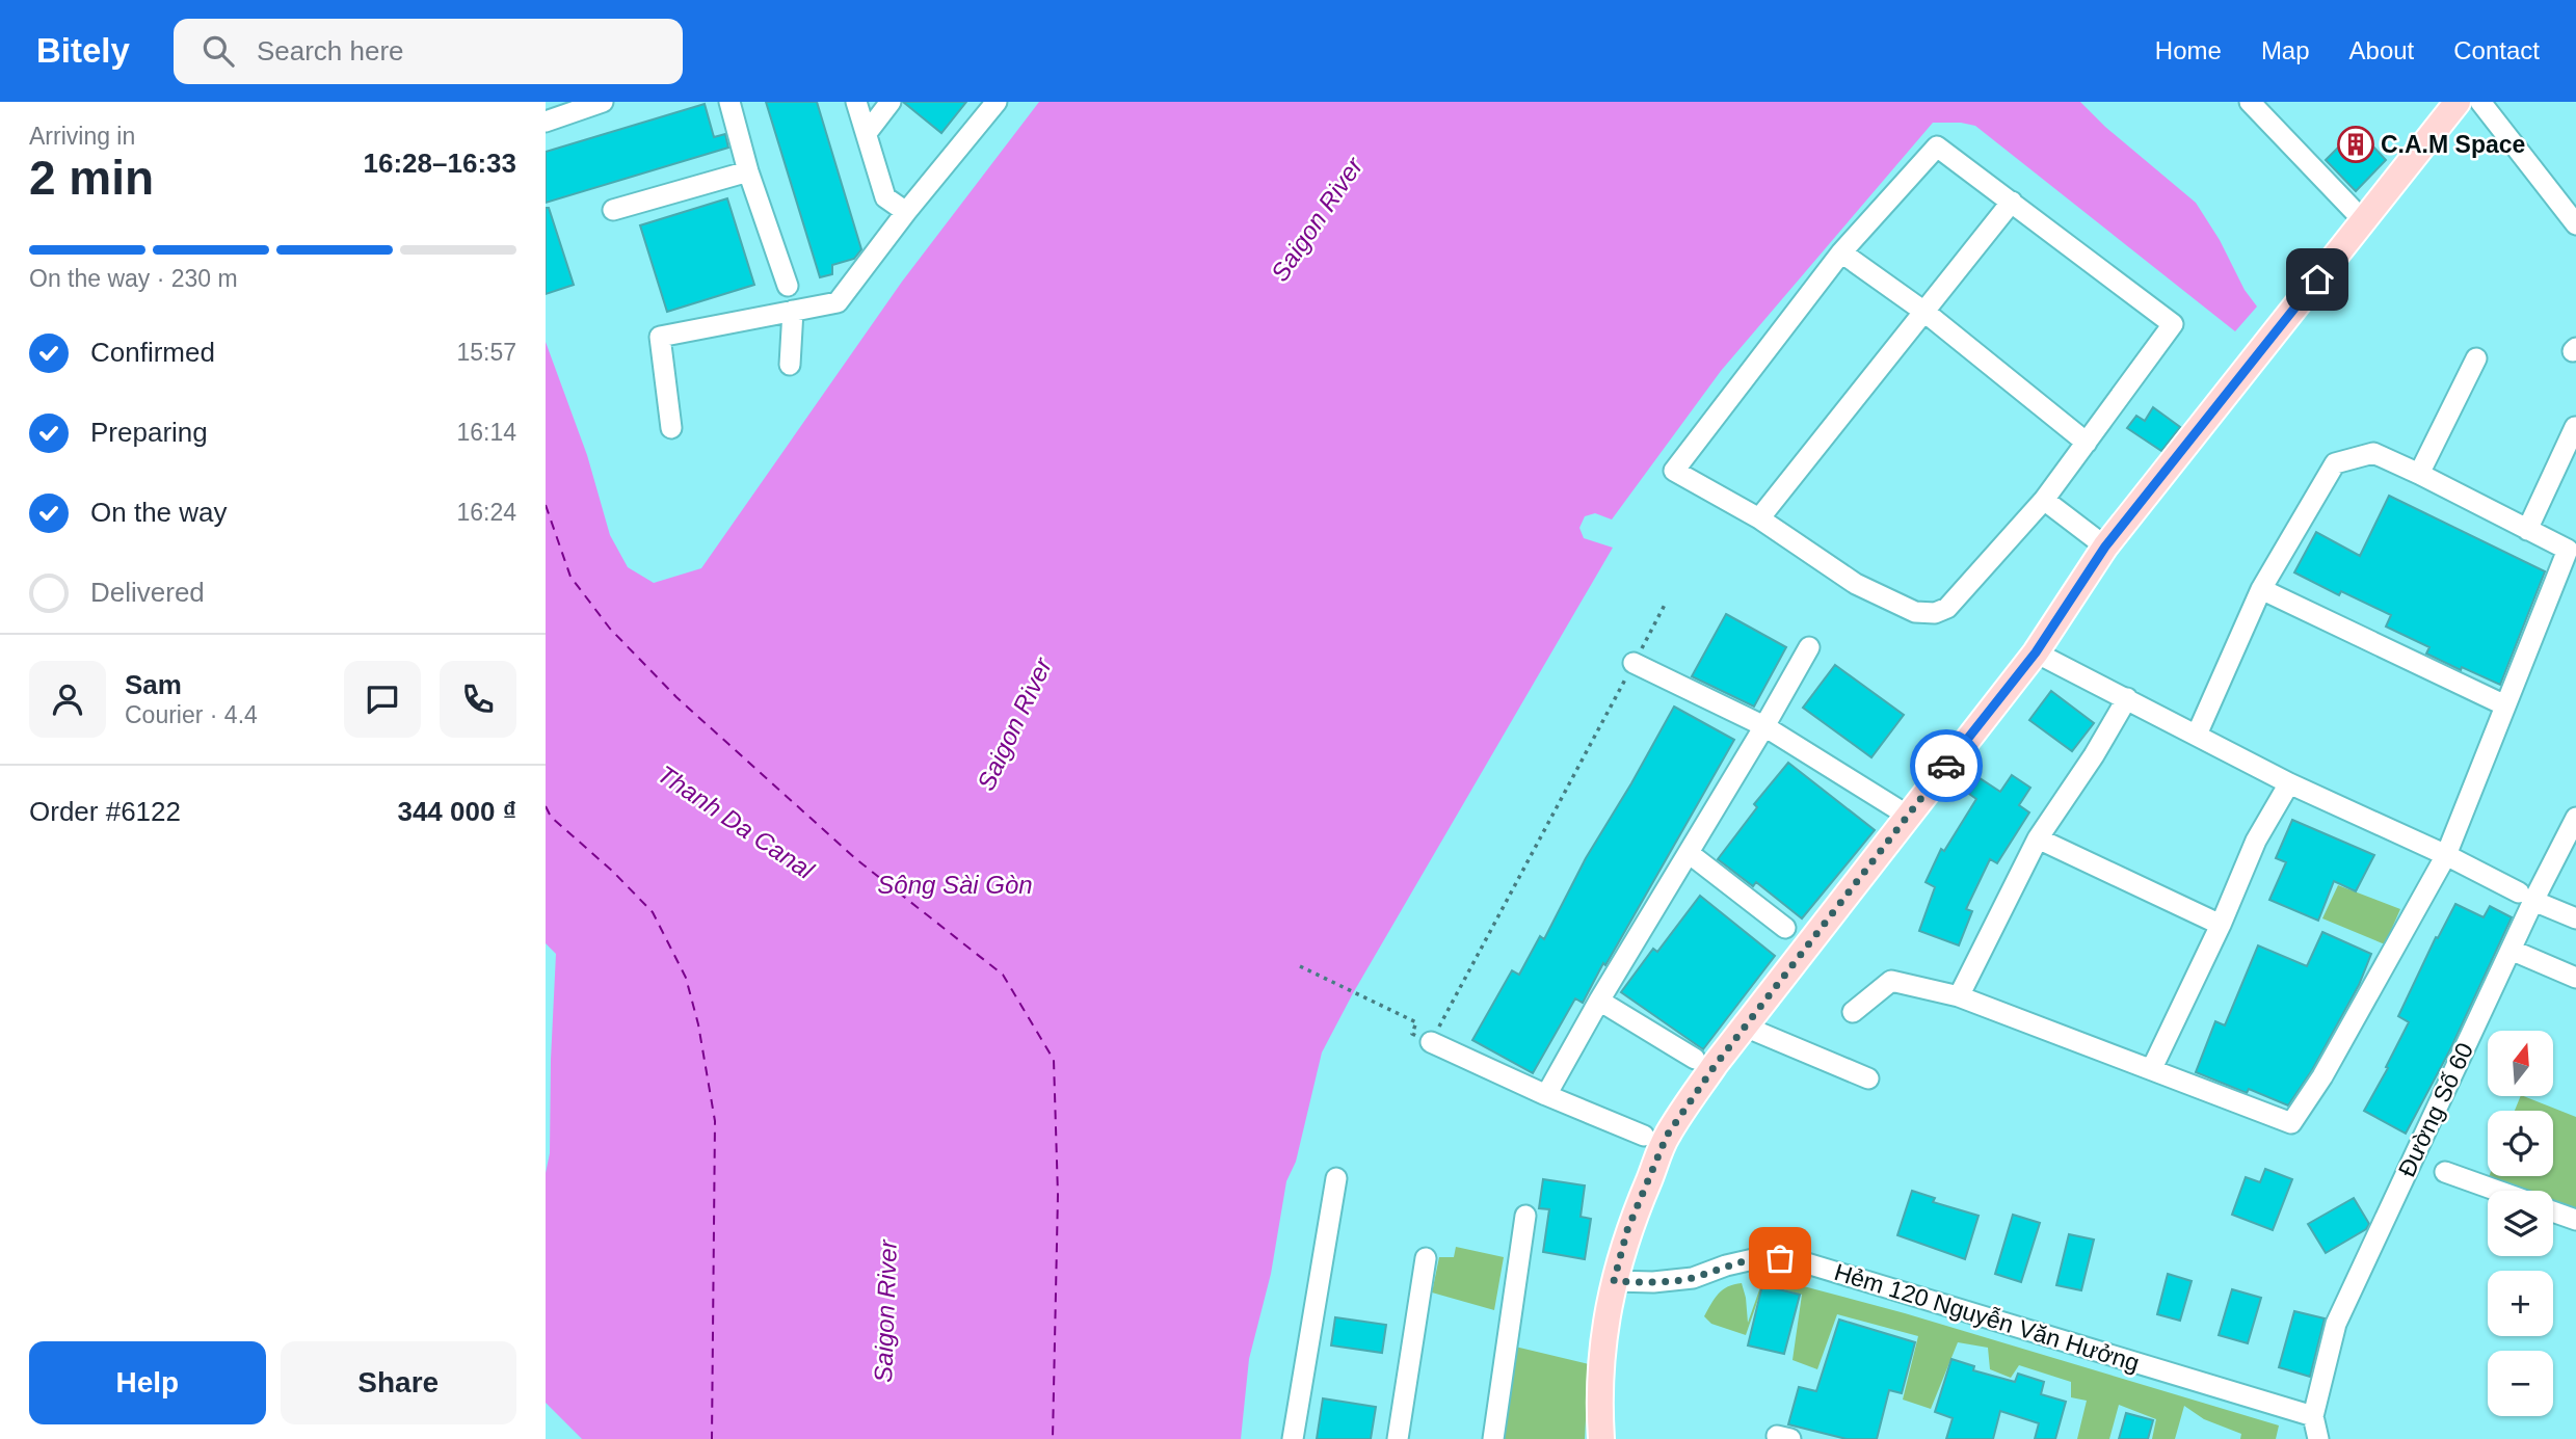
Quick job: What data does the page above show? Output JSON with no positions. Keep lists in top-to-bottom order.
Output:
{
  "streets": {
    "street": ["Đường Số 60", "Hẻm 120 Nguyễn Văn Hưởng"]
  },
  "crossings": [
    ["Đường Số 60", "Hẻm 120 Nguyễn Văn Hưởng"]
  ],
  "water": ["Saigon River", "Thanh Da Canal", "Sông Sài Gòn"],
  "places": {
    "building": ["C.A.M Space"]
  },
  "north": "top",
  "page": {
    "header": "Bitely",
    "search": "Search here",
    "nav": [
      "Home",
      "Map",
      "About",
      "Contact"
    ],
    "heading": ["2 min", "Arriving in", "16:28–16:33"],
    "panel": [
      "Sam",
      "Courier · 4.4",
      "Order #6122",
      "344 000 ₫"
    ],
    "bar": "On the way · 230 m",
    "list": [
      ["Confirmed", "15:57"],
      ["Preparing", "16:14"],
      ["On the way", "16:24"],
      "Delivered"
    ],
    "map_buttons": ["+", "−"],
    "buttons": ["Help", "Share"]
  }
}
